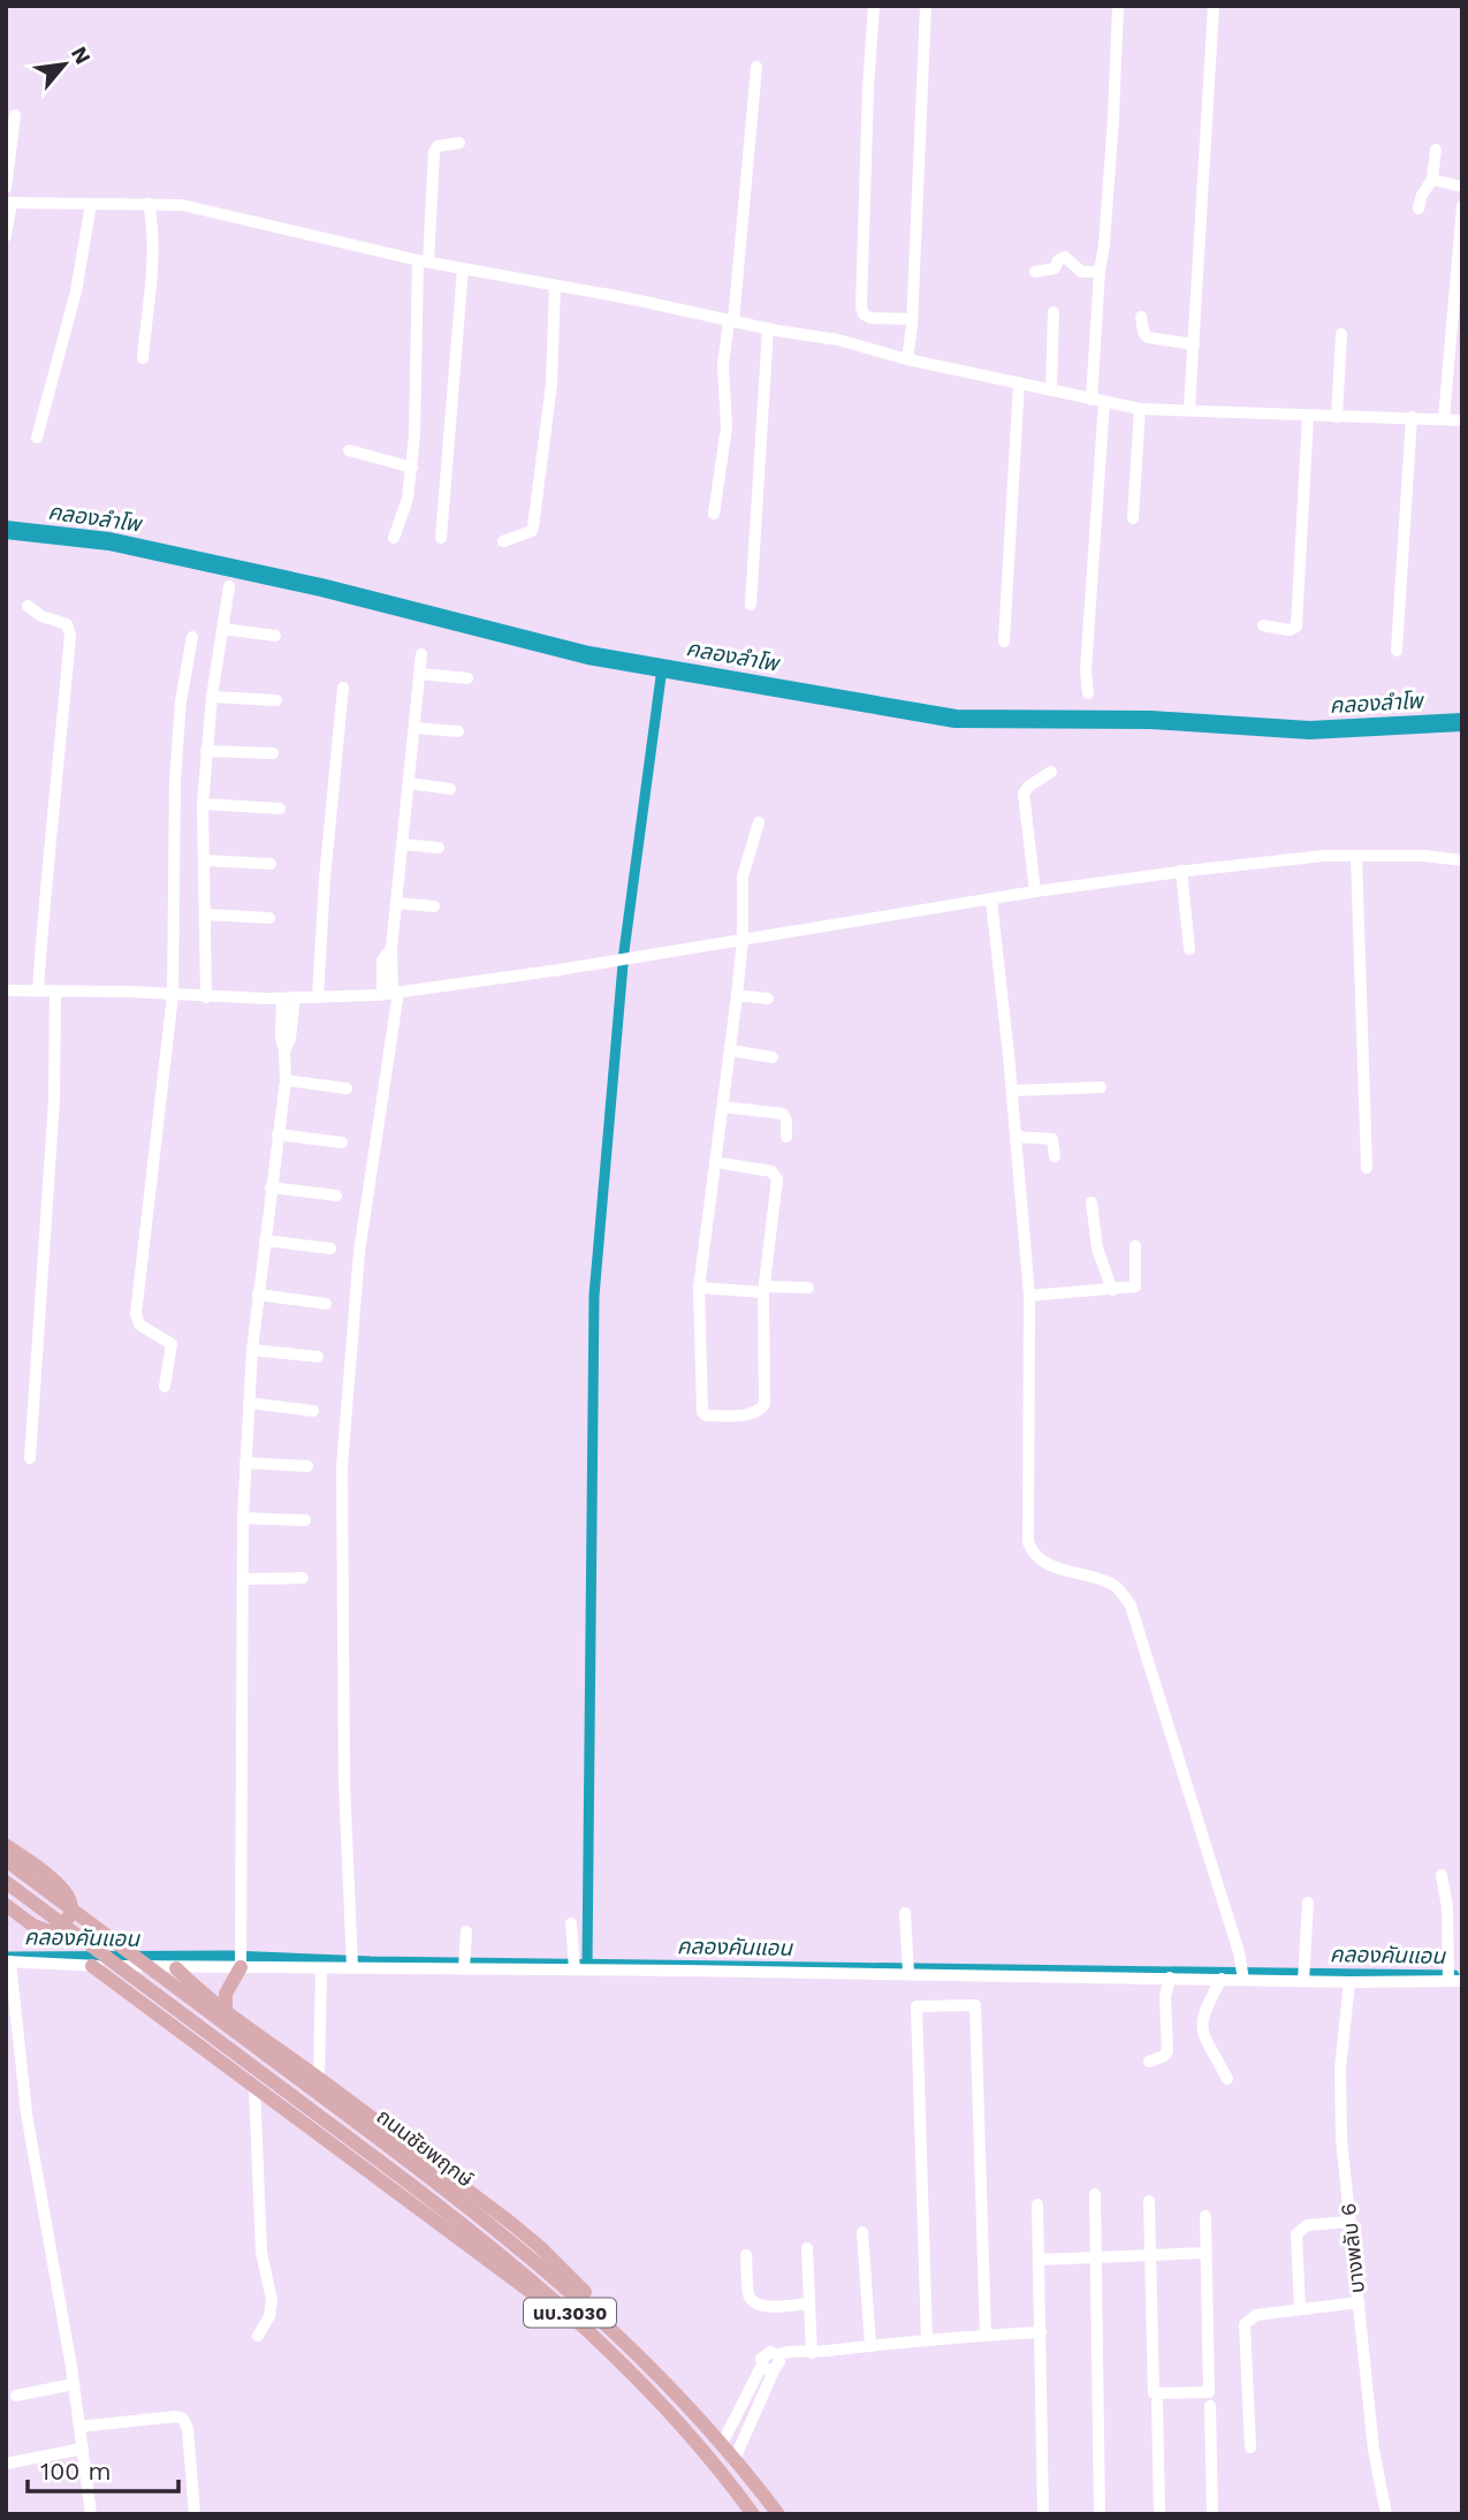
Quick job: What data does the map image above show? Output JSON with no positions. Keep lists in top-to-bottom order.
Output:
{
  "streets": {
    "main road": ["ถนนชัยพฤกษ์", "นบ.3030"],
    "street": ["บางพลับ 6"]
  },
  "water": ["คลองลำโพ", "คลองคันแอน"],
  "scale_bar": "100 m",
  "north": "top right"
}
